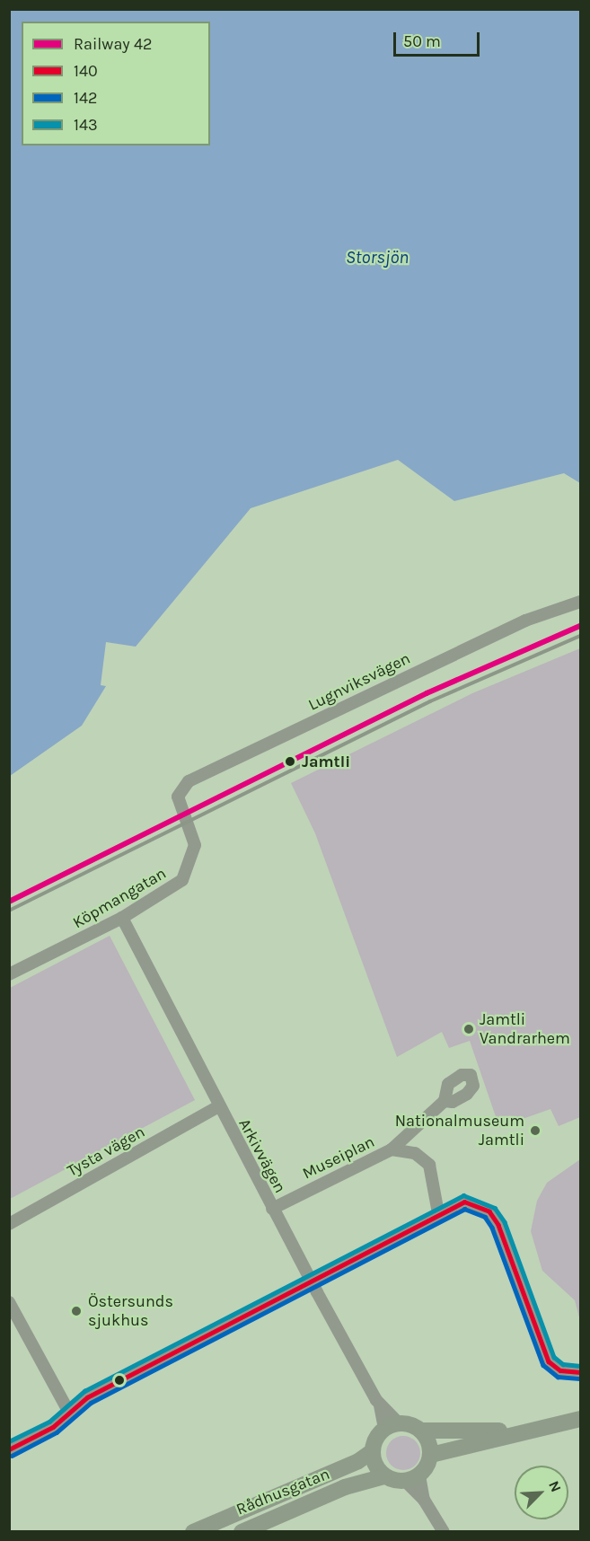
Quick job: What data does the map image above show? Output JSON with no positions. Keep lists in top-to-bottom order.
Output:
{
  "streets": {
    "main road": ["Rådhusgatan"],
    "street": [
      "Lugnviksvägen",
      "Köpmangatan",
      "Tysta vägen",
      "Arkivvägen",
      "Museiplan"
    ]
  },
  "crossings": [
    ["Lugnviksvägen", "Köpmangatan"],
    ["Köpmangatan", "Arkivvägen"],
    ["Tysta vägen", "Arkivvägen"],
    ["Arkivvägen", "Museiplan"],
    ["Arkivvägen", "Rådhusgatan"]
  ],
  "water": ["Storsjön"],
  "places": [
    "Jamtli",
    "Jamtli Vandrarhem",
    "Nationalmuseum Jamtli",
    "Östersunds sjukhus"
  ],
  "lines": [
    "rail line 42",
    "transit line 143",
    "transit line 140",
    "transit line 142"
  ],
  "legend": [
    "Railway 42",
    "140",
    "142",
    "143"
  ],
  "scale_bar": "50 m",
  "north": "top right"
}
